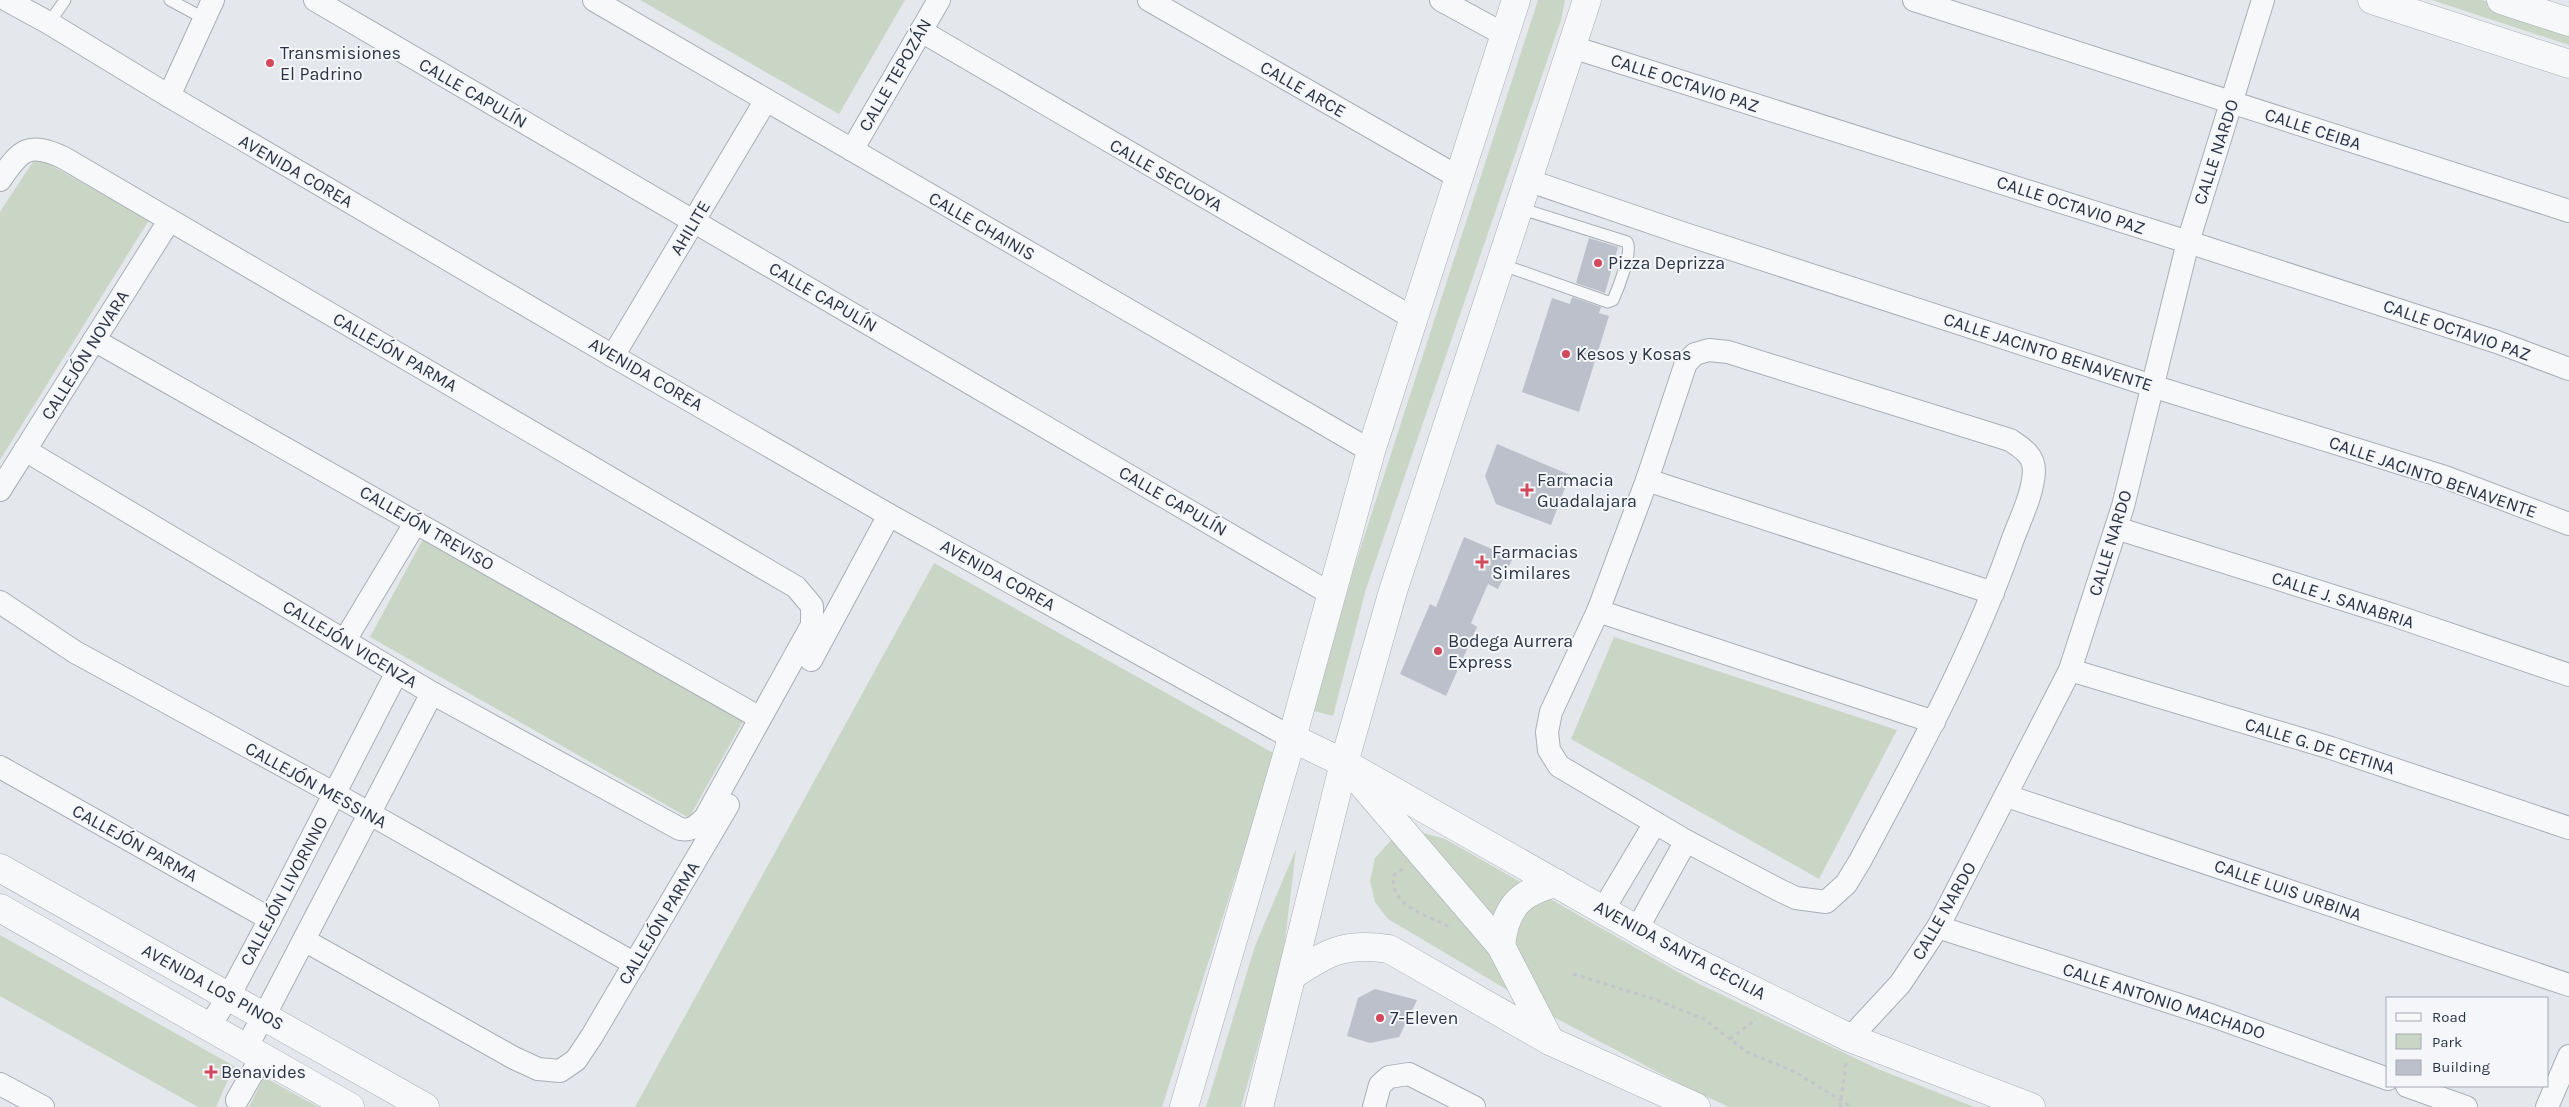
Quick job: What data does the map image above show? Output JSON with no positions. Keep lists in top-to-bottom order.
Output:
{
  "streets": {
    "street": [
      "CALLE TEPOZÁN",
      "CALLE OCTAVIO PAZ",
      "CALLE ARCE",
      "CALLE CAPULÍN",
      "CALLE CEIBA",
      "CALLE NARDO",
      "AVENIDA COREA",
      "CALLE SECUOYA",
      "CALLE CHAINIS",
      "AHILITE",
      "CALLEJÓN PARMA",
      "CALLE JACINTO BENAVENTE",
      "CALLEJÓN NOVARA",
      "CALLEJÓN TREVISO",
      "CALLE J. SANABRIA",
      "CALLEJÓN VICENZA",
      "CALLE G. DE CETINA",
      "CALLEJÓN MESSINA",
      "CALLE LUIS URBINA",
      "CALLEJÓN LIVORNNO",
      "AVENIDA SANTA CECILIA",
      "AVENIDA LOS PINOS",
      "CALLE ANTONIO MACHADO"
    ]
  },
  "crossings": [
    ["CALLE TEPOZÁN", "CALLE SECUOYA"],
    ["CALLE TEPOZÁN", "CALLE CHAINIS"],
    ["CALLE OCTAVIO PAZ", "CALLE NARDO"],
    ["CALLE CAPULÍN", "AHILITE"],
    ["CALLE CEIBA", "CALLE NARDO"],
    ["CALLE NARDO", "CALLE JACINTO BENAVENTE"],
    ["CALLE NARDO", "CALLE J. SANABRIA"],
    ["CALLE NARDO", "CALLE G. DE CETINA"],
    ["CALLE NARDO", "CALLE LUIS URBINA"],
    ["CALLE NARDO", "AVENIDA SANTA CECILIA"],
    ["CALLE NARDO", "CALLE ANTONIO MACHADO"],
    ["AVENIDA COREA", "AHILITE"],
    ["AVENIDA COREA", "CALLEJÓN PARMA"],
    ["AVENIDA COREA", "AVENIDA SANTA CECILIA"],
    ["CALLE CHAINIS", "AHILITE"],
    ["CALLEJÓN PARMA", "CALLEJÓN NOVARA"],
    ["CALLEJÓN PARMA", "CALLEJÓN TREVISO"],
    ["CALLEJÓN PARMA", "CALLEJÓN VICENZA"],
    ["CALLEJÓN PARMA", "CALLEJÓN MESSINA"],
    ["CALLEJÓN PARMA", "CALLEJÓN LIVORNNO"],
    ["CALLEJÓN NOVARA", "CALLEJÓN TREVISO"],
    ["CALLEJÓN NOVARA", "CALLEJÓN VICENZA"],
    ["CALLEJÓN VICENZA", "CALLEJÓN LIVORNNO"],
    ["CALLEJÓN MESSINA", "CALLEJÓN LIVORNNO"],
    ["CALLEJÓN LIVORNNO", "AVENIDA LOS PINOS"]
  ],
  "places": {
    "other": [
      "Transmisiones El Padrino",
      "Pizza Deprizza",
      "Kesos y Kosas",
      "Bodega Aurrera Express",
      "7-Eleven"
    ],
    "health": ["Farmacia Guadalajara", "Farmacias Similares", "Benavides"]
  },
  "legend": ["Road", "Park", "Building"]
}
